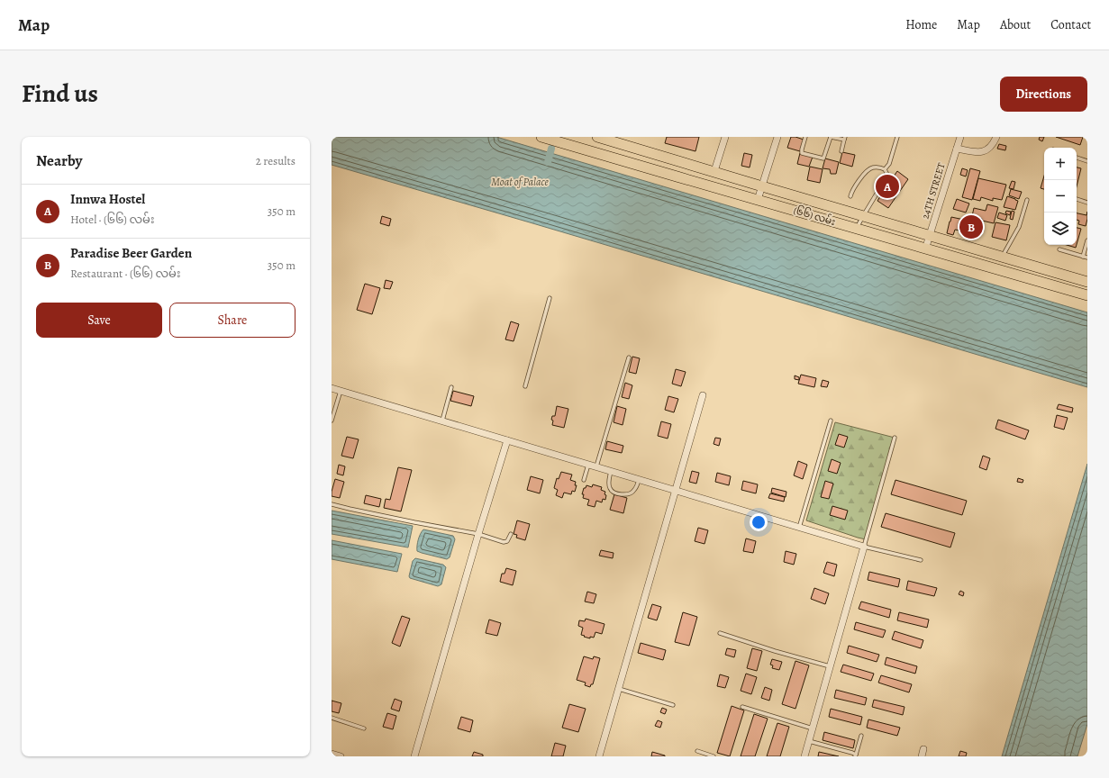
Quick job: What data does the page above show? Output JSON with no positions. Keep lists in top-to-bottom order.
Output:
{
  "streets": {
    "main road": ["(၆၆) လမ်း"],
    "street": ["24TH STREET"]
  },
  "crossings": [
    ["24TH STREET", "(၆၆) လမ်း"]
  ],
  "water": ["Moat of Palace"],
  "page": {
    "header": "Map",
    "nav": [
      "Home",
      "Map",
      "About",
      "Contact"
    ],
    "title": "Find us",
    "buttons": [
      "Directions",
      ["Save", "Share"]
    ],
    "heading": ["Nearby", "2 results"],
    "map_buttons": ["+", "−"],
    "pins": ["A", "B"],
    "list": [
      {
        "mark": "A",
        "name": "Innwa Hostel",
        "note": "Hotel · (၆၆) လမ်း",
        "value": "350 m"
      },
      {
        "mark": "B",
        "name": "Paradise Beer Garden",
        "note": "Restaurant · (၆၆) လမ်း",
        "value": "350 m"
      }
    ]
  }
}
